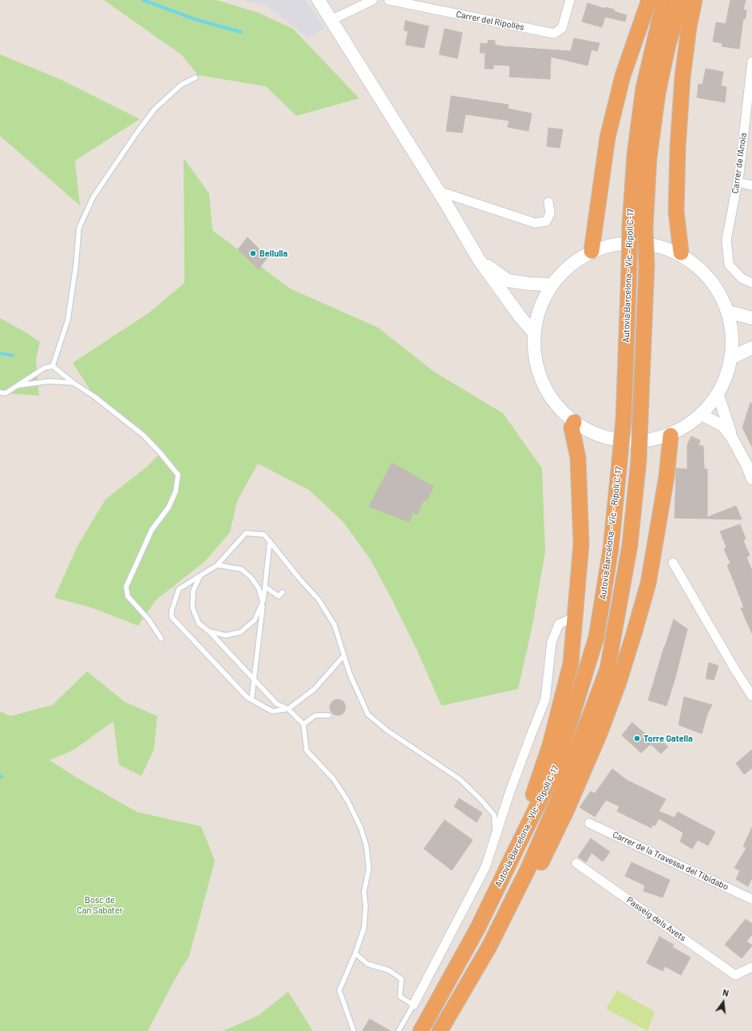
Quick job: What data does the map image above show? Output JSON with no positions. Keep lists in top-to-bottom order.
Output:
{
  "streets": {
    "highway": ["Autovia Barcelona - Vic - Ripoll C-17"],
    "street": [
      "Carrer del Ripollès",
      "Carrer de l'Anoia",
      "Carrer de la Travessa del Tibidabo",
      "Passeig dels Avets"
    ]
  },
  "parks": ["Bosc de Can Sabater"],
  "places": ["Bellulla", "Torre Gatella"],
  "north": "top"
}
